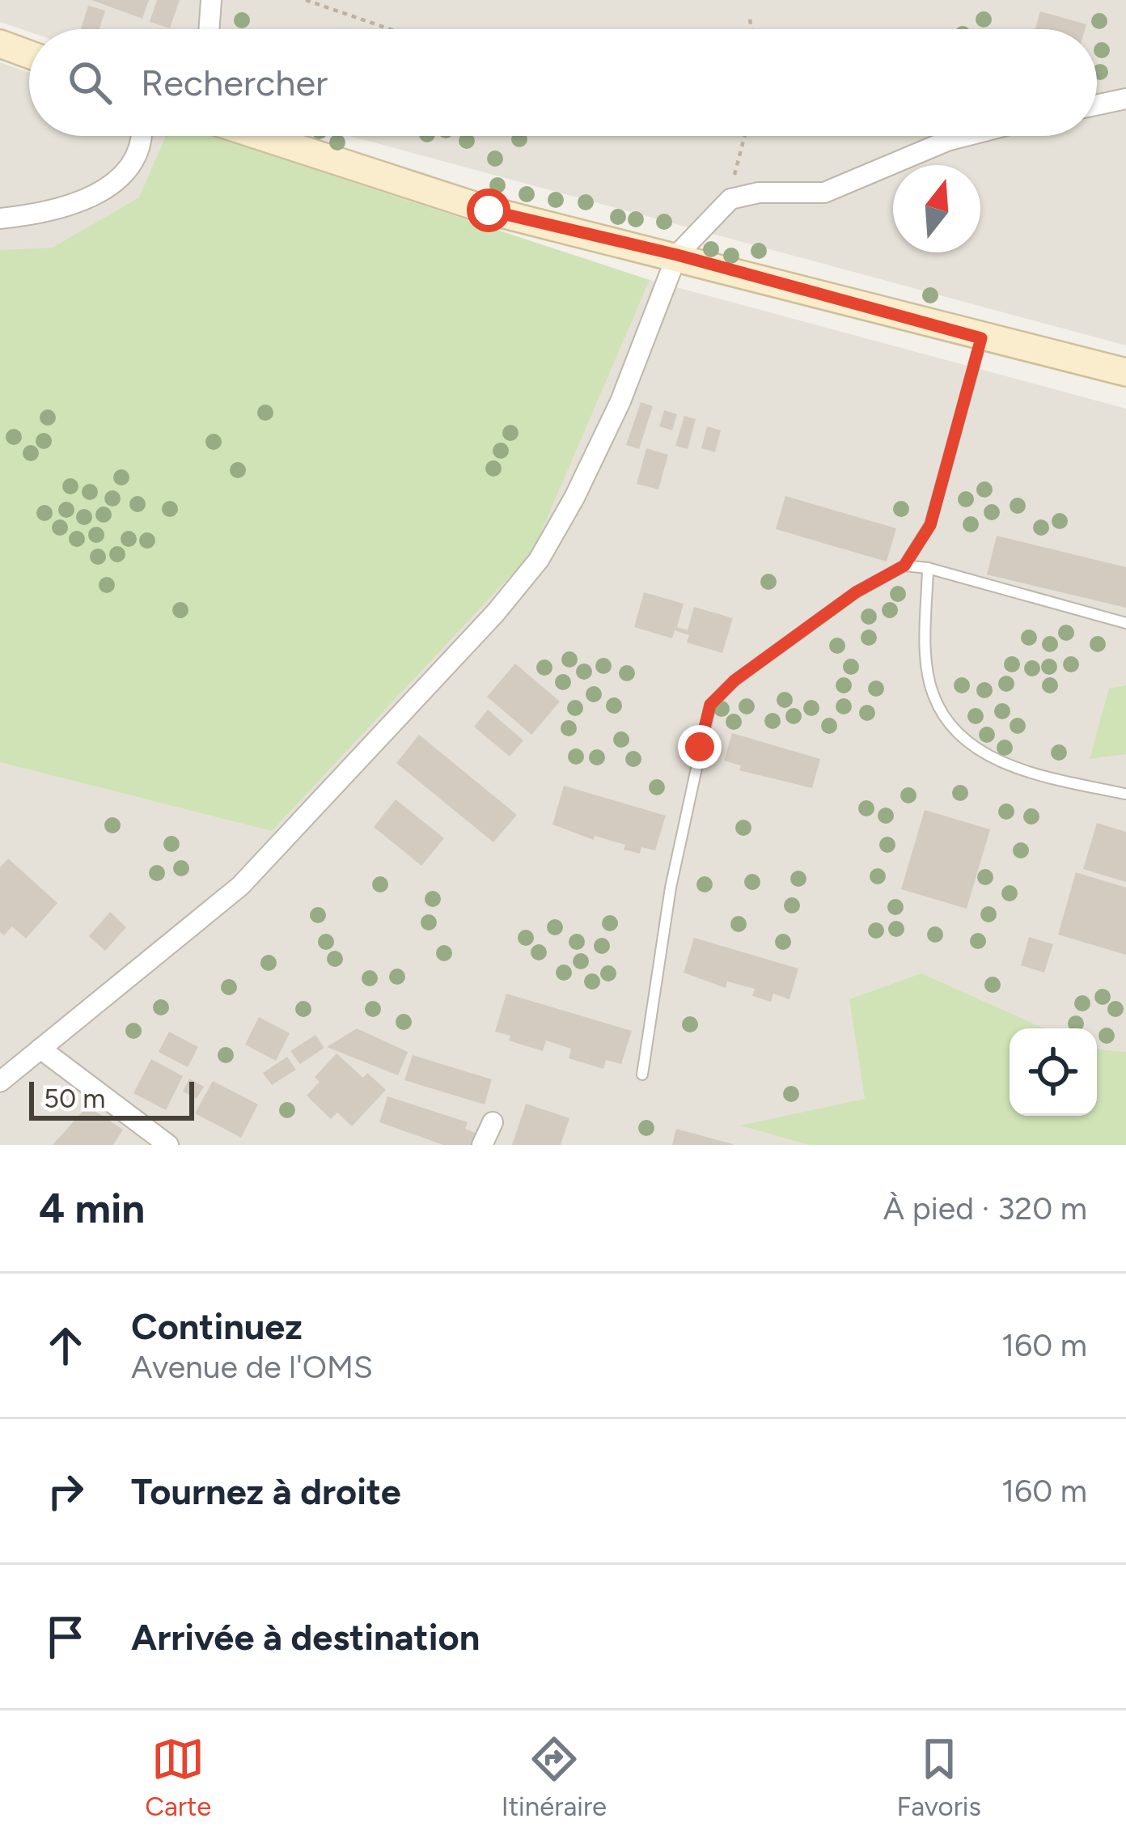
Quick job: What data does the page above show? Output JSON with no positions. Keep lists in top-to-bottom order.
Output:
{
  "scale_bar": "50 m",
  "north": "top",
  "page": {
    "search": "Rechercher",
    "scale": "50 m",
    "heading": ["4 min", "À pied · 320 m"],
    "list": [
      ["Continuez", "Avenue de l'OMS", "160 m"],
      ["Tournez à droite", "160 m"],
      "Arrivée à destination"
    ],
    "nav": ["Carte", "Itinéraire", "Favoris"]
  }
}
